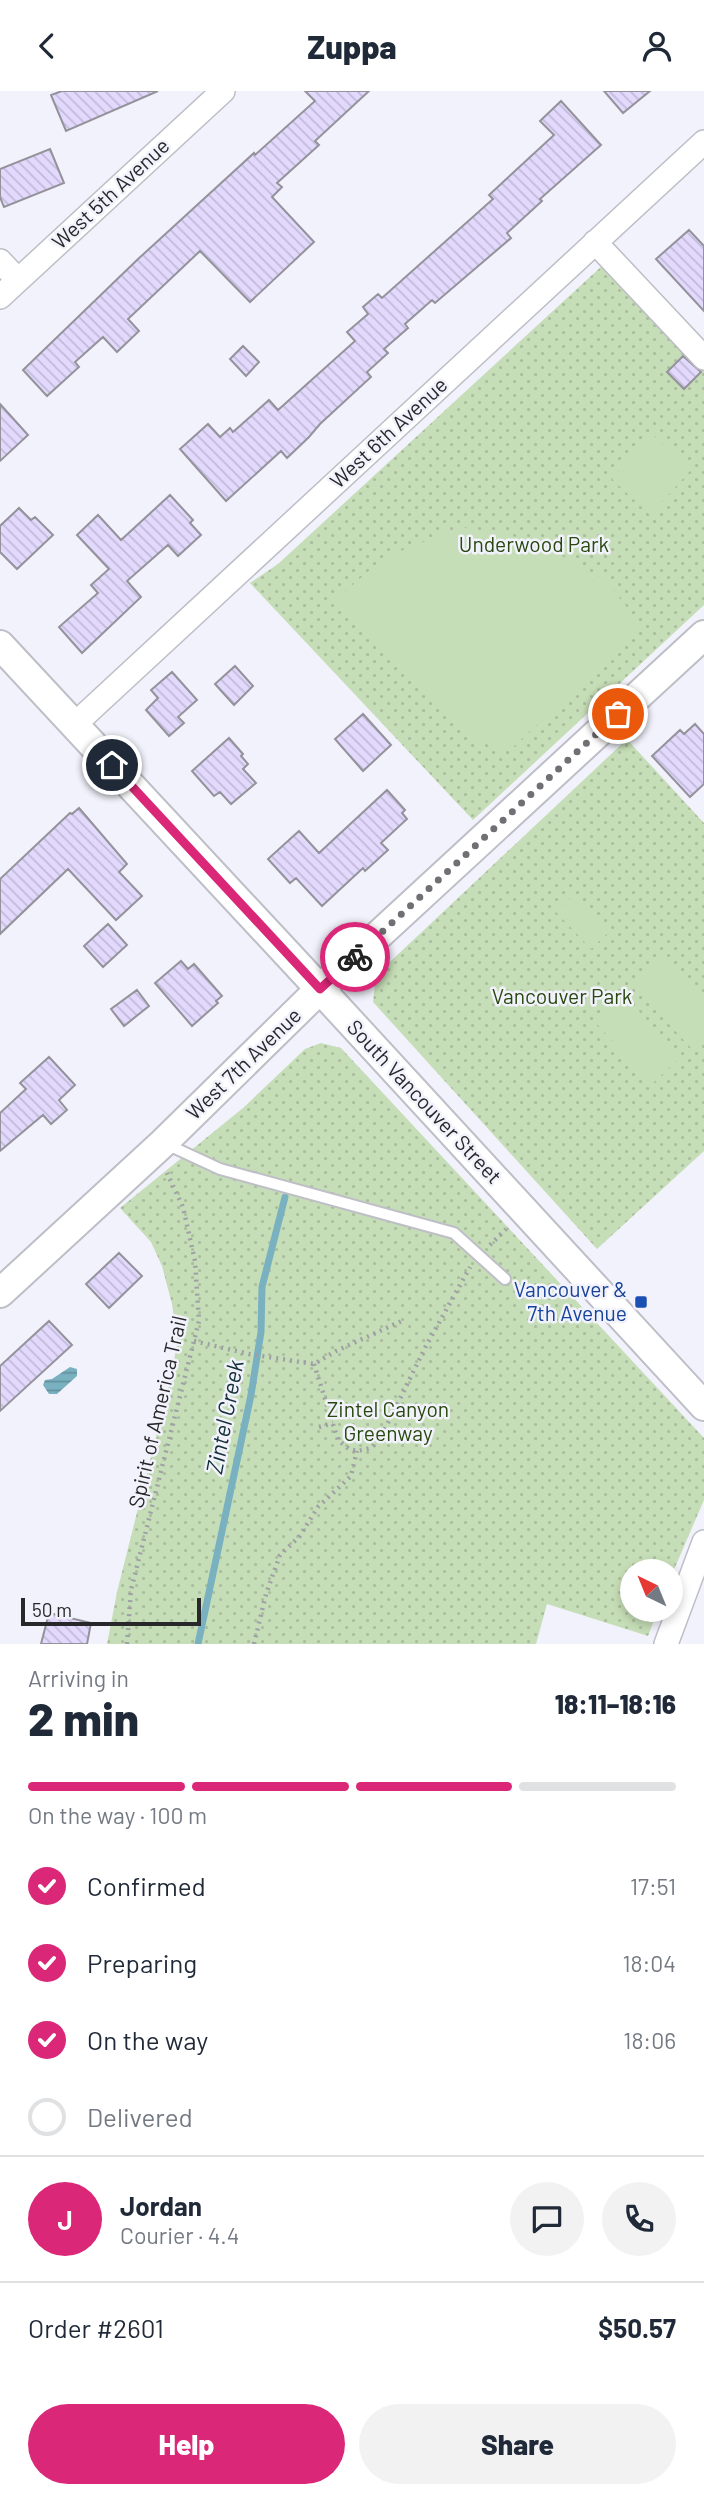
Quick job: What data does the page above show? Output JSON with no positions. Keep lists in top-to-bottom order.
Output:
{
  "streets": {
    "street": [
      "West 5th Avenue",
      "West 6th Avenue",
      "West 7th Avenue",
      "South Vancouver Street"
    ],
    "path": ["Spirit of America Trail"]
  },
  "crossings": [
    ["West 6th Avenue", "South Vancouver Street"],
    ["West 7th Avenue", "South Vancouver Street"],
    ["West 7th Avenue", "Spirit of America Trail"]
  ],
  "water": ["Zintel Creek"],
  "parks": ["Underwood Park", "Vancouver Park", "Zintel Canyon Greenway"],
  "places": {
    "transit": ["Vancouver & 7th Avenue"]
  },
  "scale_bar": "50 m",
  "north": "top left",
  "page": {
    "header": "Zuppa",
    "scale": "50 m",
    "heading": ["2 min", "Arriving in", "18:11–18:16"],
    "panel": [
      "Jordan",
      "Courier · 4.4",
      "Order #2601",
      "$50.57"
    ],
    "bar": "On the way · 100 m",
    "list": [
      ["Confirmed", "17:51"],
      ["Preparing", "18:04"],
      ["On the way", "18:06"],
      "Delivered"
    ],
    "round": "J",
    "buttons": ["Help", "Share"]
  }
}
